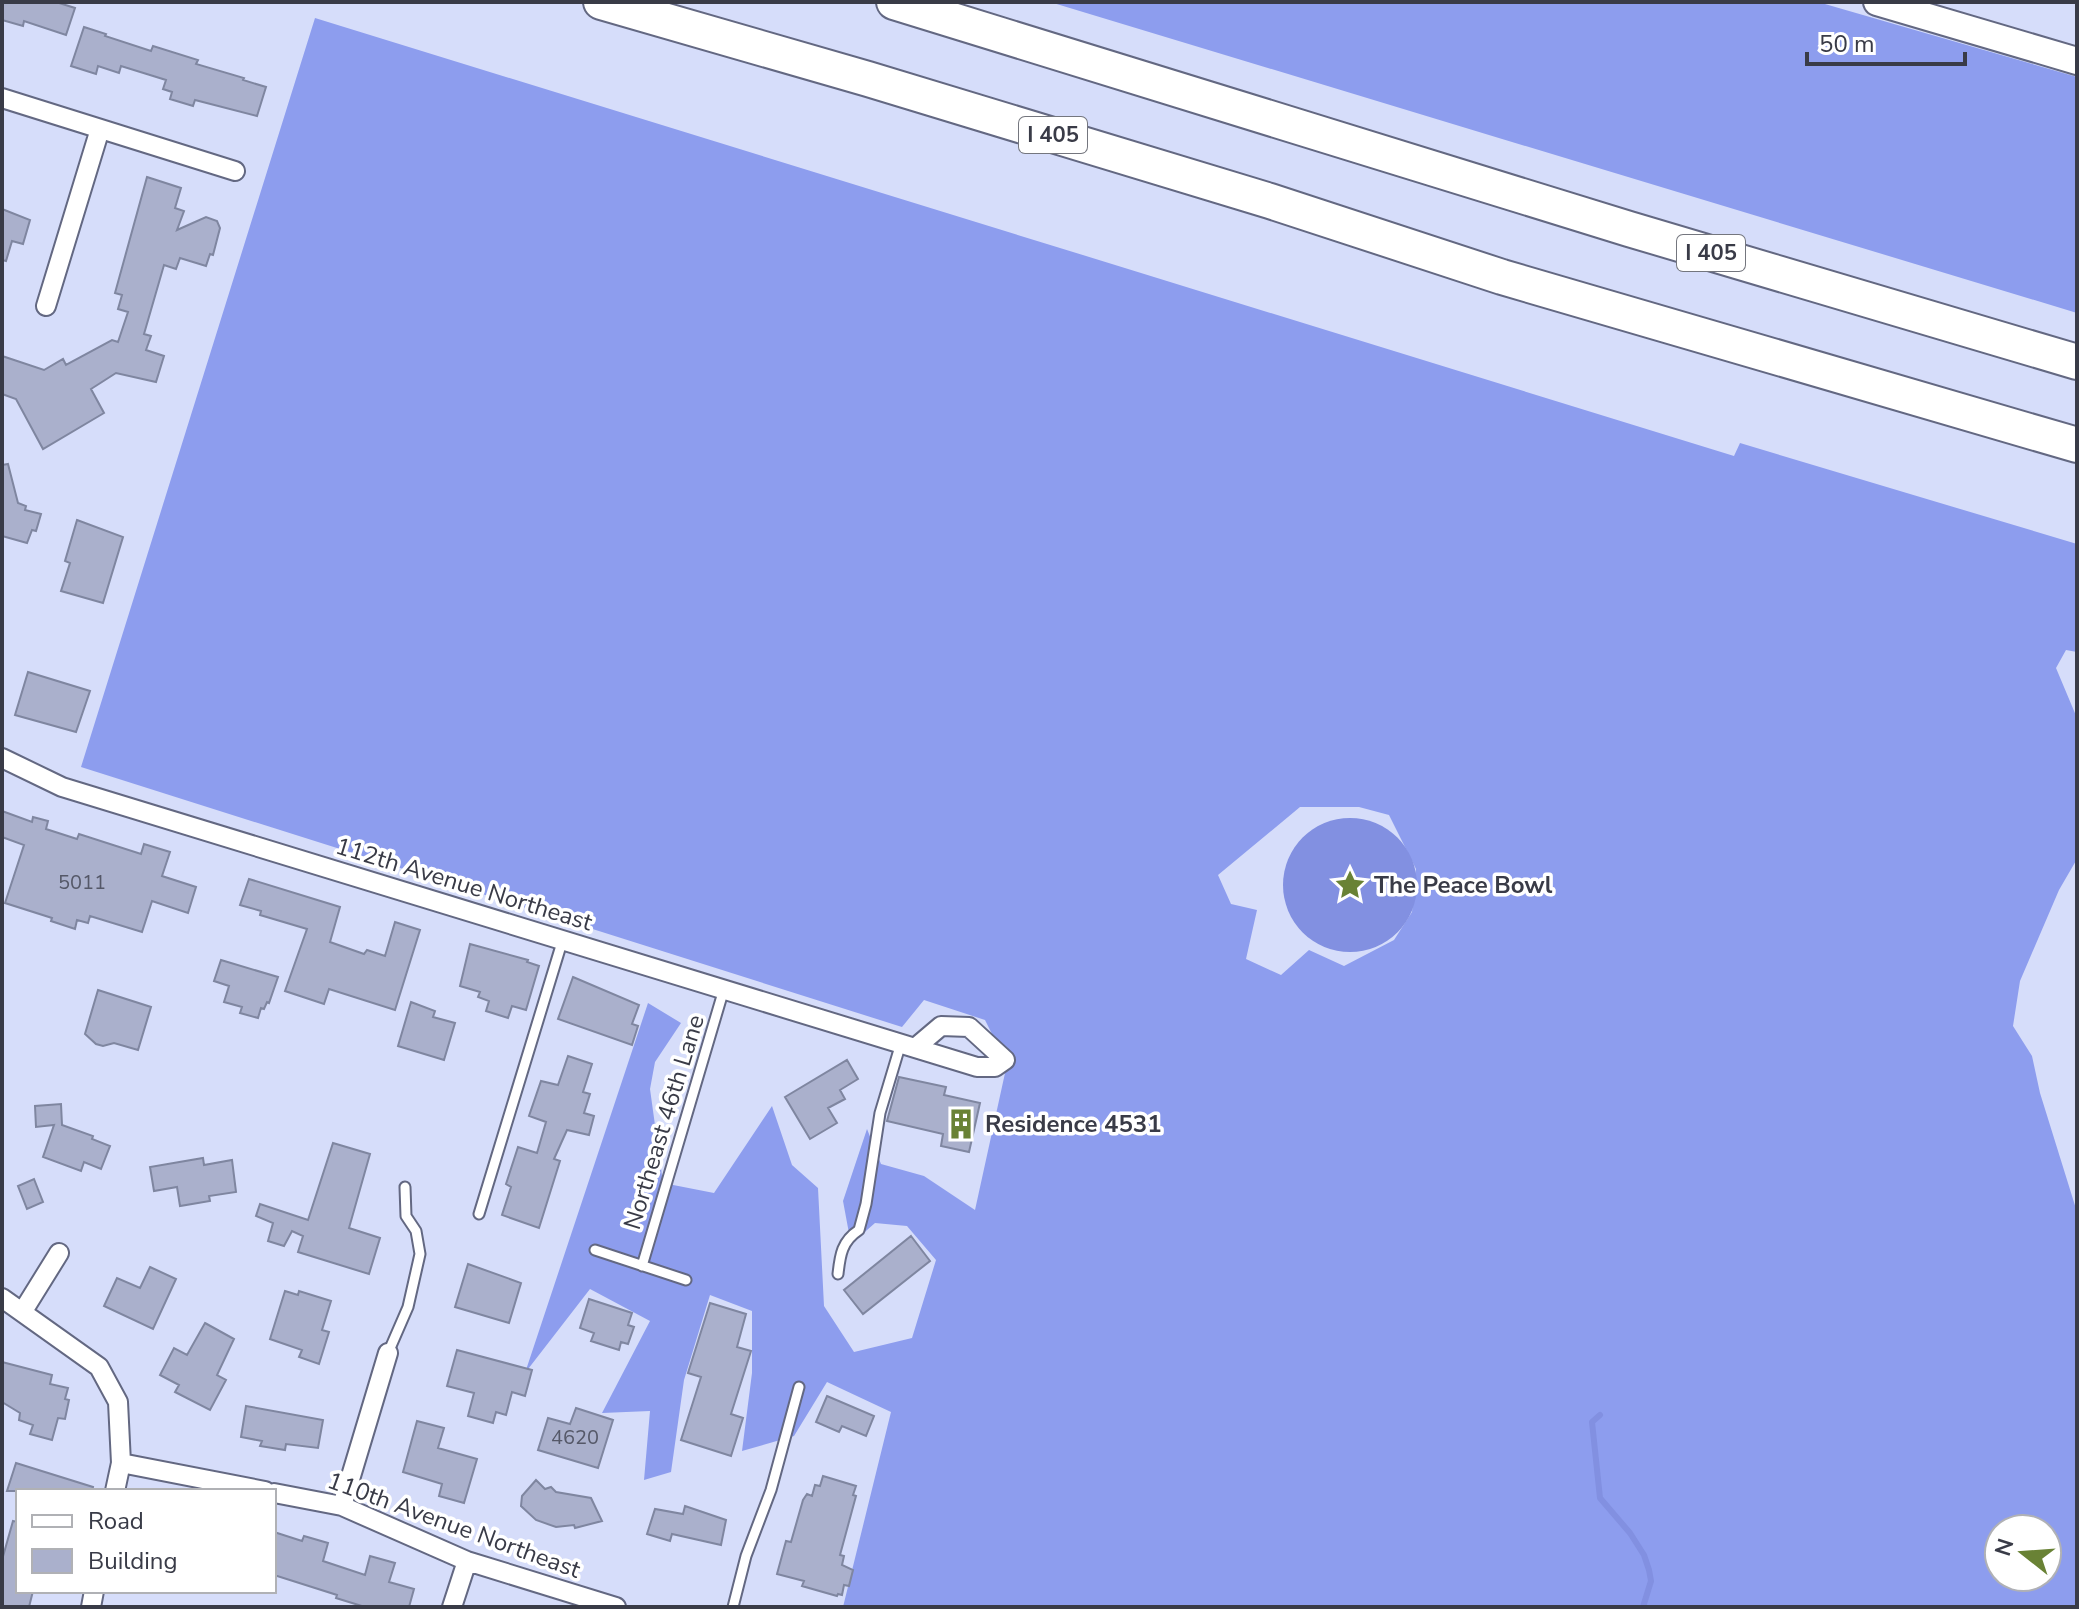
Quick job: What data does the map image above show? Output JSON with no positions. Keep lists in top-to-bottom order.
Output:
{
  "streets": {
    "highway": ["I 405"],
    "street": ["112th Avenue Northeast", "110th Avenue Northeast"],
    "lane": ["Northeast 46th Lane"]
  },
  "crossings": [
    ["112th Avenue Northeast", "Northeast 46th Lane"]
  ],
  "places": {
    "place": ["The Peace Bowl"],
    "building": ["Residence 4531"]
  },
  "house_numbers": ["5011", "4620"],
  "legend": ["Road", "Building"],
  "scale_bar": "50 m",
  "north": "left"
}
